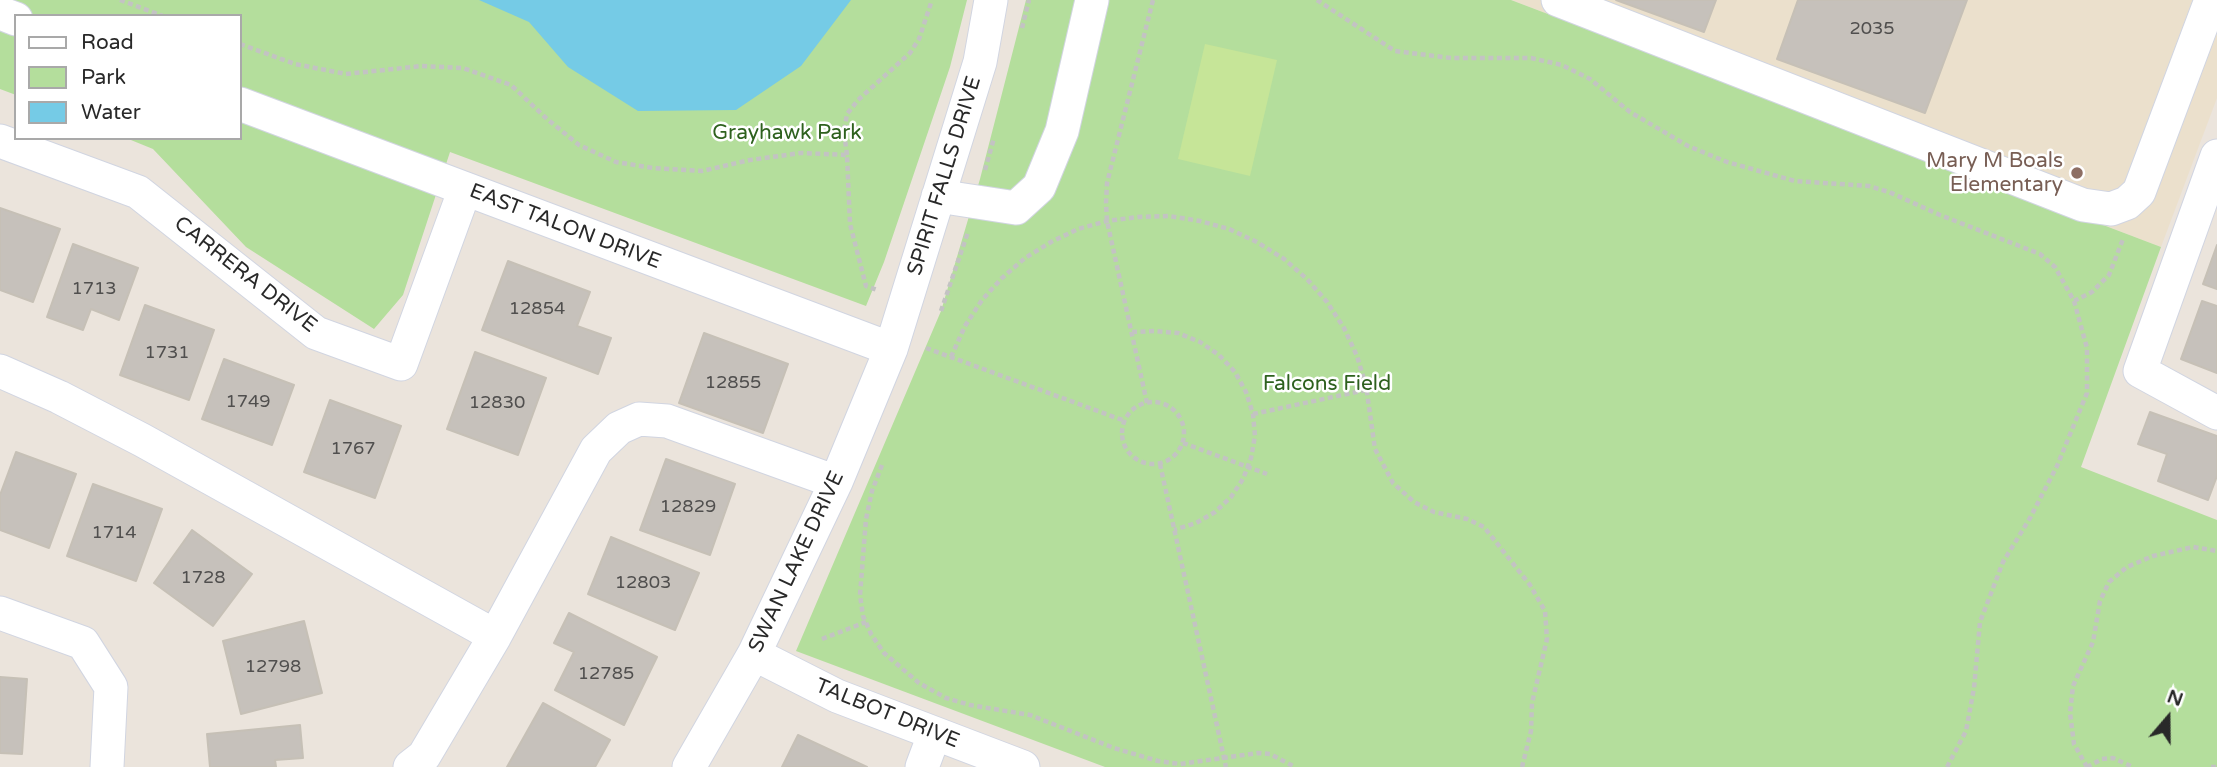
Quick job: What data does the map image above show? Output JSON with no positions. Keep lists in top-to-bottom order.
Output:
{
  "streets": {
    "street": [
      "SPIRIT FALLS DRIVE",
      "EAST TALON DRIVE",
      "CARRERA DRIVE",
      "SWAN LAKE DRIVE",
      "TALBOT DRIVE"
    ]
  },
  "crossings": [
    ["SPIRIT FALLS DRIVE", "EAST TALON DRIVE"],
    ["SPIRIT FALLS DRIVE", "SWAN LAKE DRIVE"],
    ["EAST TALON DRIVE", "CARRERA DRIVE"],
    ["EAST TALON DRIVE", "SWAN LAKE DRIVE"],
    ["SWAN LAKE DRIVE", "TALBOT DRIVE"]
  ],
  "parks": ["Grayhawk Park", "Falcons Field"],
  "places": ["Mary M Boals Elementary"],
  "house_numbers": [
    "2035",
    "1713",
    "12854",
    "1731",
    "12855",
    "1749",
    "12830",
    "1767",
    "12829",
    "1714",
    "1728",
    "12803",
    "12798",
    "12785"
  ],
  "legend": ["Road", "Park", "Water"],
  "north": "top"
}
